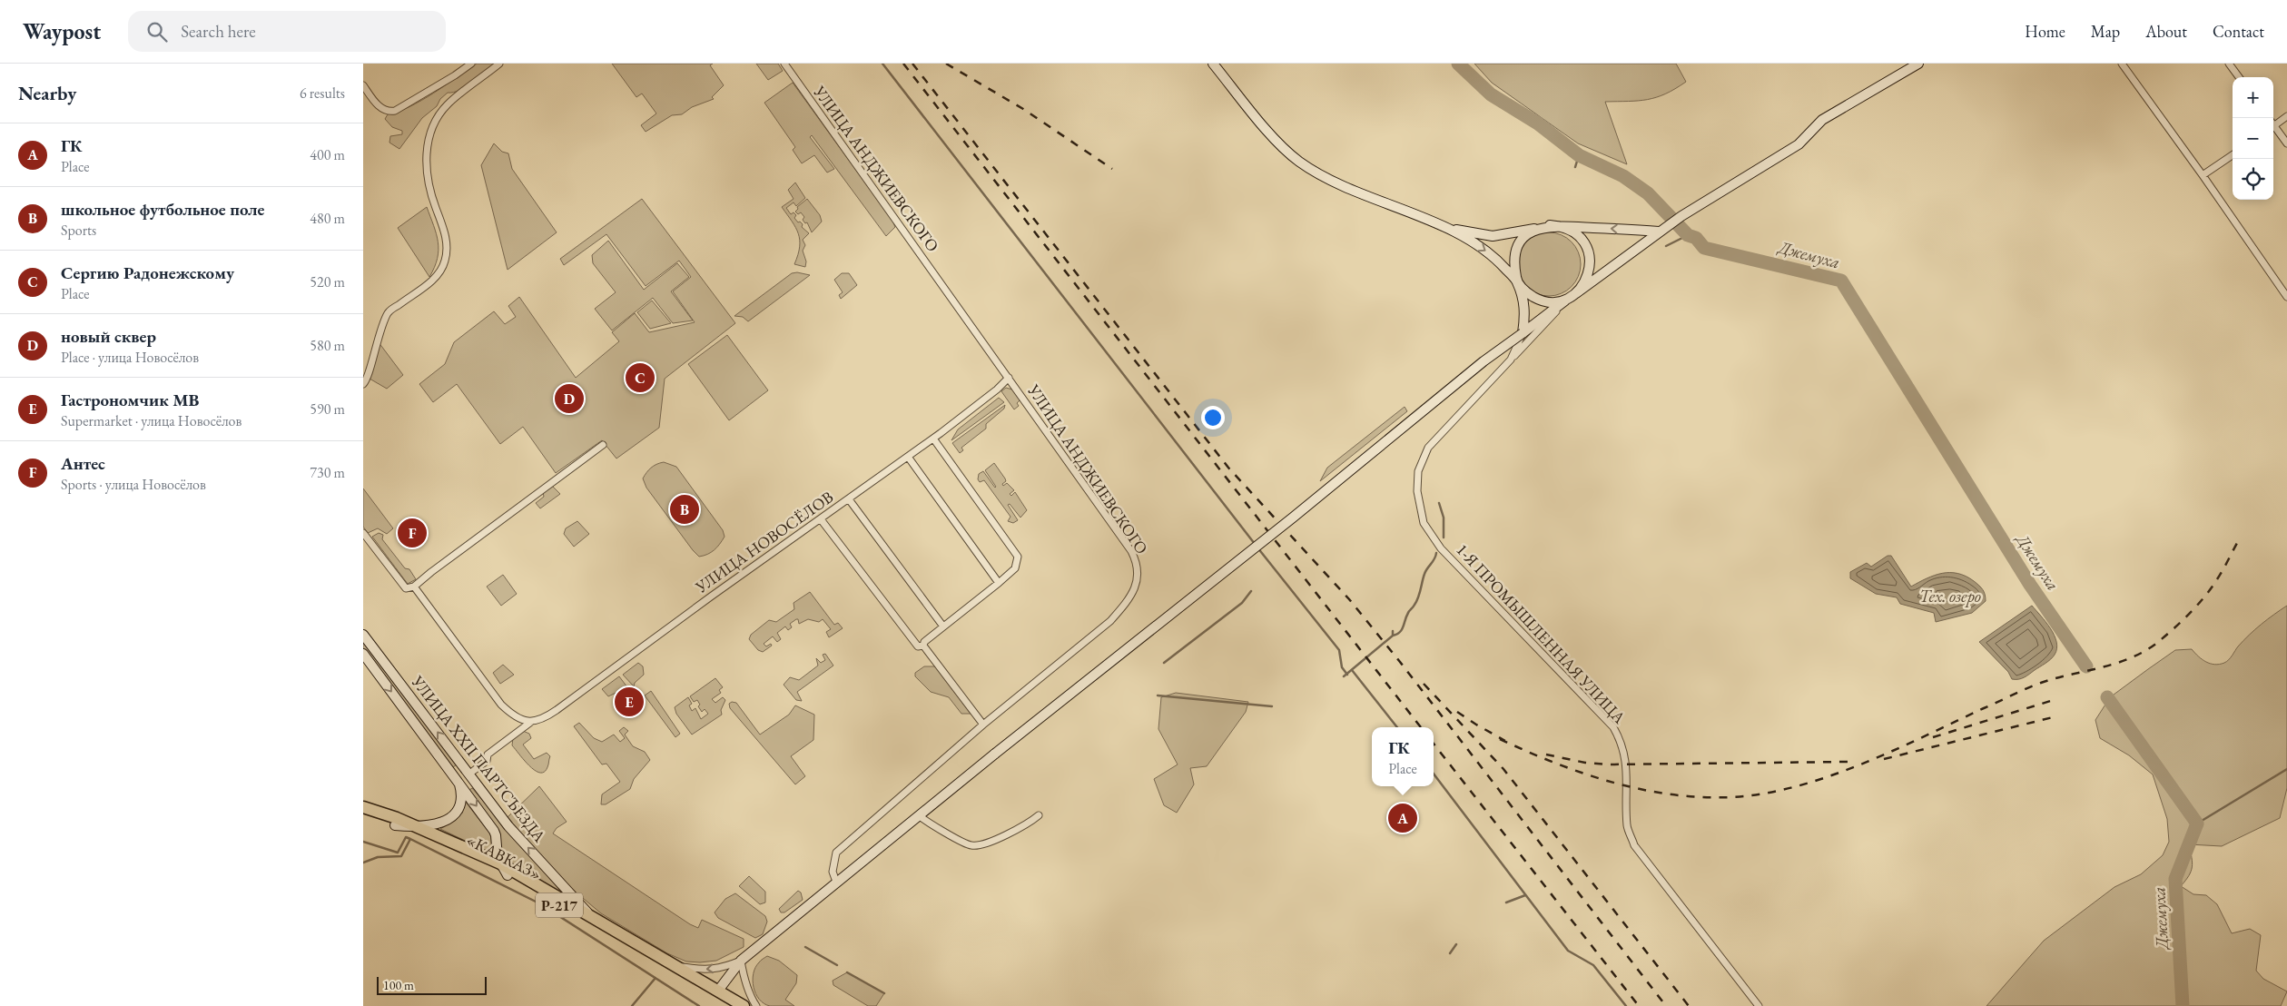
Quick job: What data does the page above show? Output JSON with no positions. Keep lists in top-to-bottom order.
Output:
{
  "streets": {
    "highway": ["«КАВКАЗ»", "Р-217"],
    "street": [
      "УЛИЦА АНДЖИЕВСКОГО",
      "УЛИЦА НОВОСЁЛОВ",
      "1-Я ПРОМЫШЛЕННАЯ УЛИЦА",
      "УЛИЦА XXII ПАРТСЪЕЗДА"
    ]
  },
  "crossings": [
    ["УЛИЦА АНДЖИЕВСКОГО", "УЛИЦА НОВОСЁЛОВ"],
    ["УЛИЦА НОВОСЁЛОВ", "УЛИЦА XXII ПАРТСЪЕЗДА"],
    ["УЛИЦА XXII ПАРТСЪЕЗДА", "Р-217"],
    ["«КАВКАЗ»", "Р-217"]
  ],
  "water": ["Джемуха", "Тех. озеро"],
  "scale_bar": "100 m",
  "page": {
    "header": "Waypost",
    "search": "Search here",
    "nav": [
      "Home",
      "Map",
      "About",
      "Contact"
    ],
    "heading": ["Nearby", "6 results"],
    "map_buttons": ["+", "−"],
    "list": [
      {
        "mark": "A",
        "name": "ГК",
        "note": "Place",
        "value": "400 m"
      },
      {
        "mark": "B",
        "name": "школьное футбольное поле",
        "note": "Sports",
        "value": "480 m"
      },
      {
        "mark": "C",
        "name": "Сергию Радонежскому",
        "note": "Place",
        "value": "520 m"
      },
      {
        "mark": "D",
        "name": "новый сквер",
        "note": "Place · улица Новосёлов",
        "value": "580 m"
      },
      {
        "mark": "E",
        "name": "Гастрономчик МВ",
        "note": "Supermarket · улица Новосёлов",
        "value": "590 m"
      },
      {
        "mark": "F",
        "name": "Антес",
        "note": "Sports · улица Новосёлов",
        "value": "730 m"
      }
    ],
    "pins": [
      "C",
      "D",
      "B",
      "F",
      "E",
      "A"
    ],
    "popup": ["ГК", "Place"],
    "scale": "100 m"
  }
}
